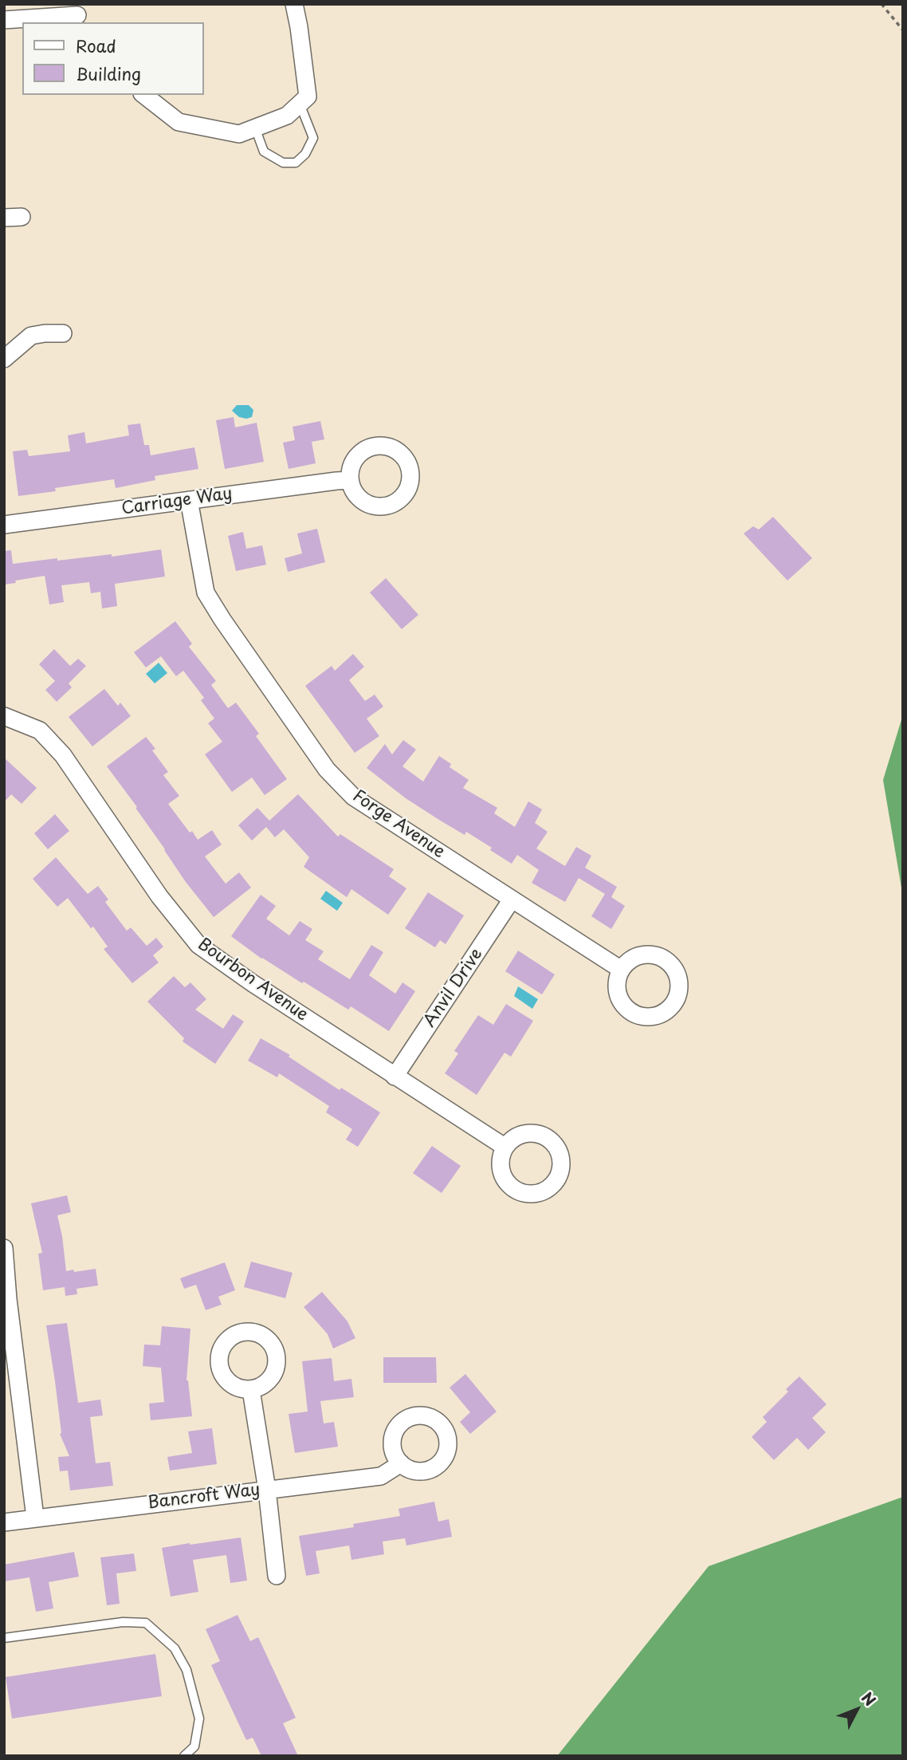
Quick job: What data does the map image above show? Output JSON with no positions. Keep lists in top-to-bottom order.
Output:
{
  "streets": {
    "street": [
      "Carriage Way",
      "Forge Avenue",
      "Bourbon Avenue",
      "Anvil Drive",
      "Bancroft Way"
    ]
  },
  "crossings": [
    ["Carriage Way", "Forge Avenue"],
    ["Forge Avenue", "Anvil Drive"],
    ["Bourbon Avenue", "Anvil Drive"]
  ],
  "legend": ["Road", "Building"],
  "north": "top right"
}
